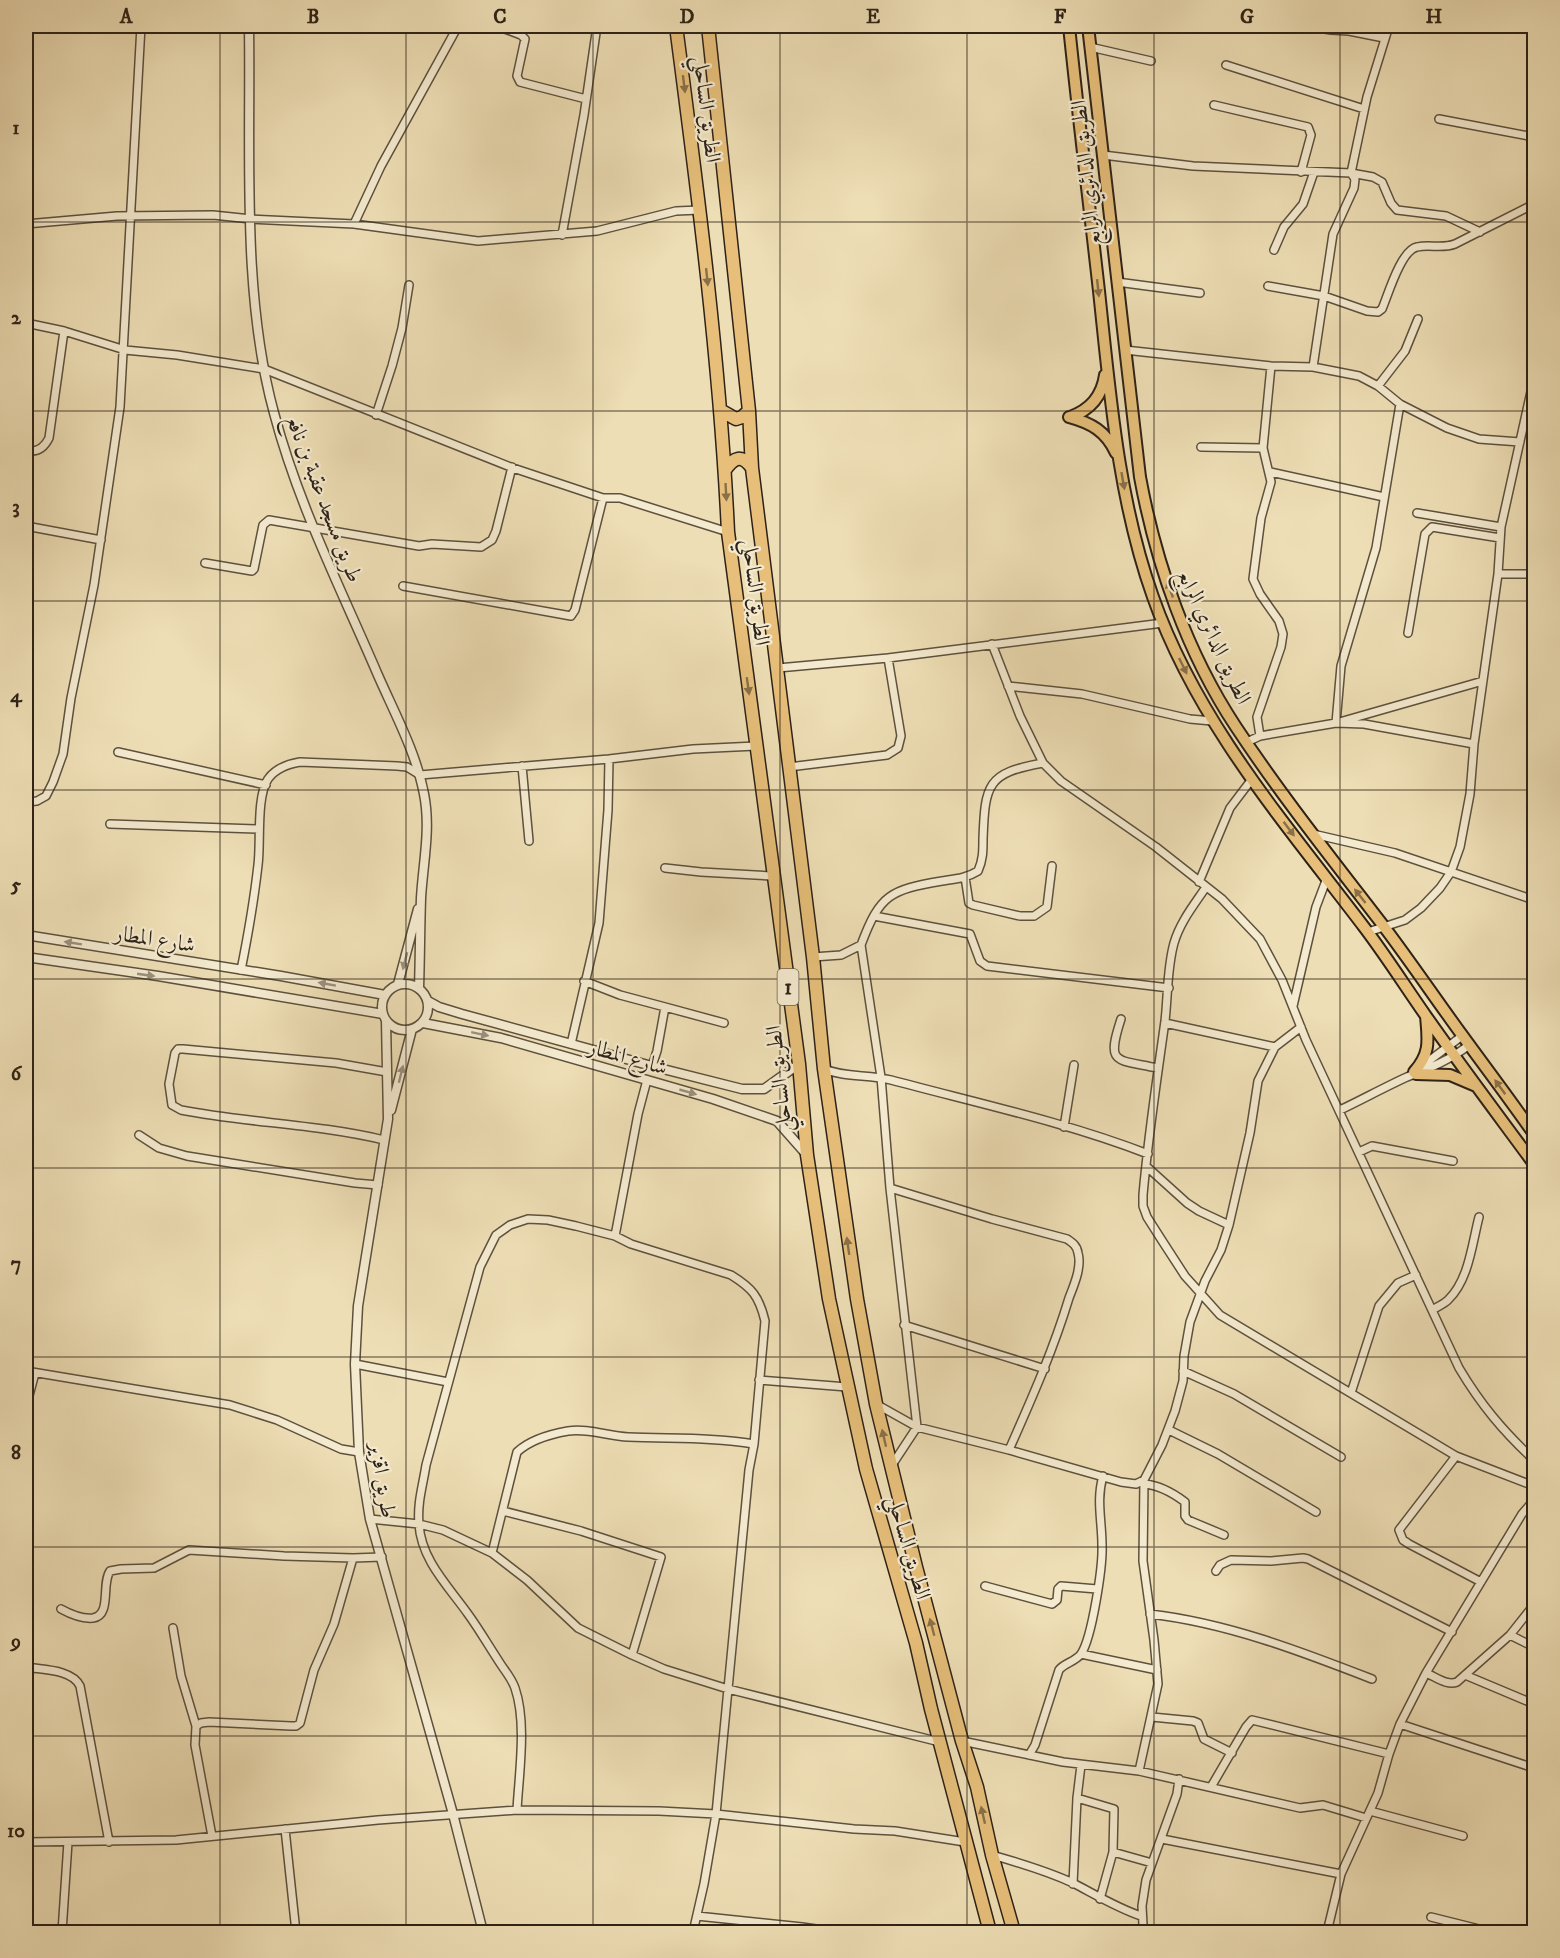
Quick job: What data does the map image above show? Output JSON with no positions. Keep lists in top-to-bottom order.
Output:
{
  "streets": {
    "highway": ["الطريق الساحلي", "1"],
    "main road": ["الطريق الدائري الرابع"],
    "street": ["طريق مسجد عقبة بن نافع", "شارع المطار", "طريق اقزير"]
  },
  "crossings": [
    ["الطريق الساحلي", "شارع المطار"],
    ["طريق مسجد عقبة بن نافع", "شارع المطار"],
    ["طريق مسجد عقبة بن نافع", "طريق اقزير"],
    ["شارع المطار", "طريق اقزير"]
  ],
  "grid": {
    "columns": [
      "A",
      "B",
      "C",
      "D",
      "E",
      "F",
      "G",
      "H"
    ],
    "rows": [
      "1",
      "2",
      "3",
      "4",
      "5",
      "6",
      "7",
      "8",
      "9",
      "10"
    ]
  }
}
